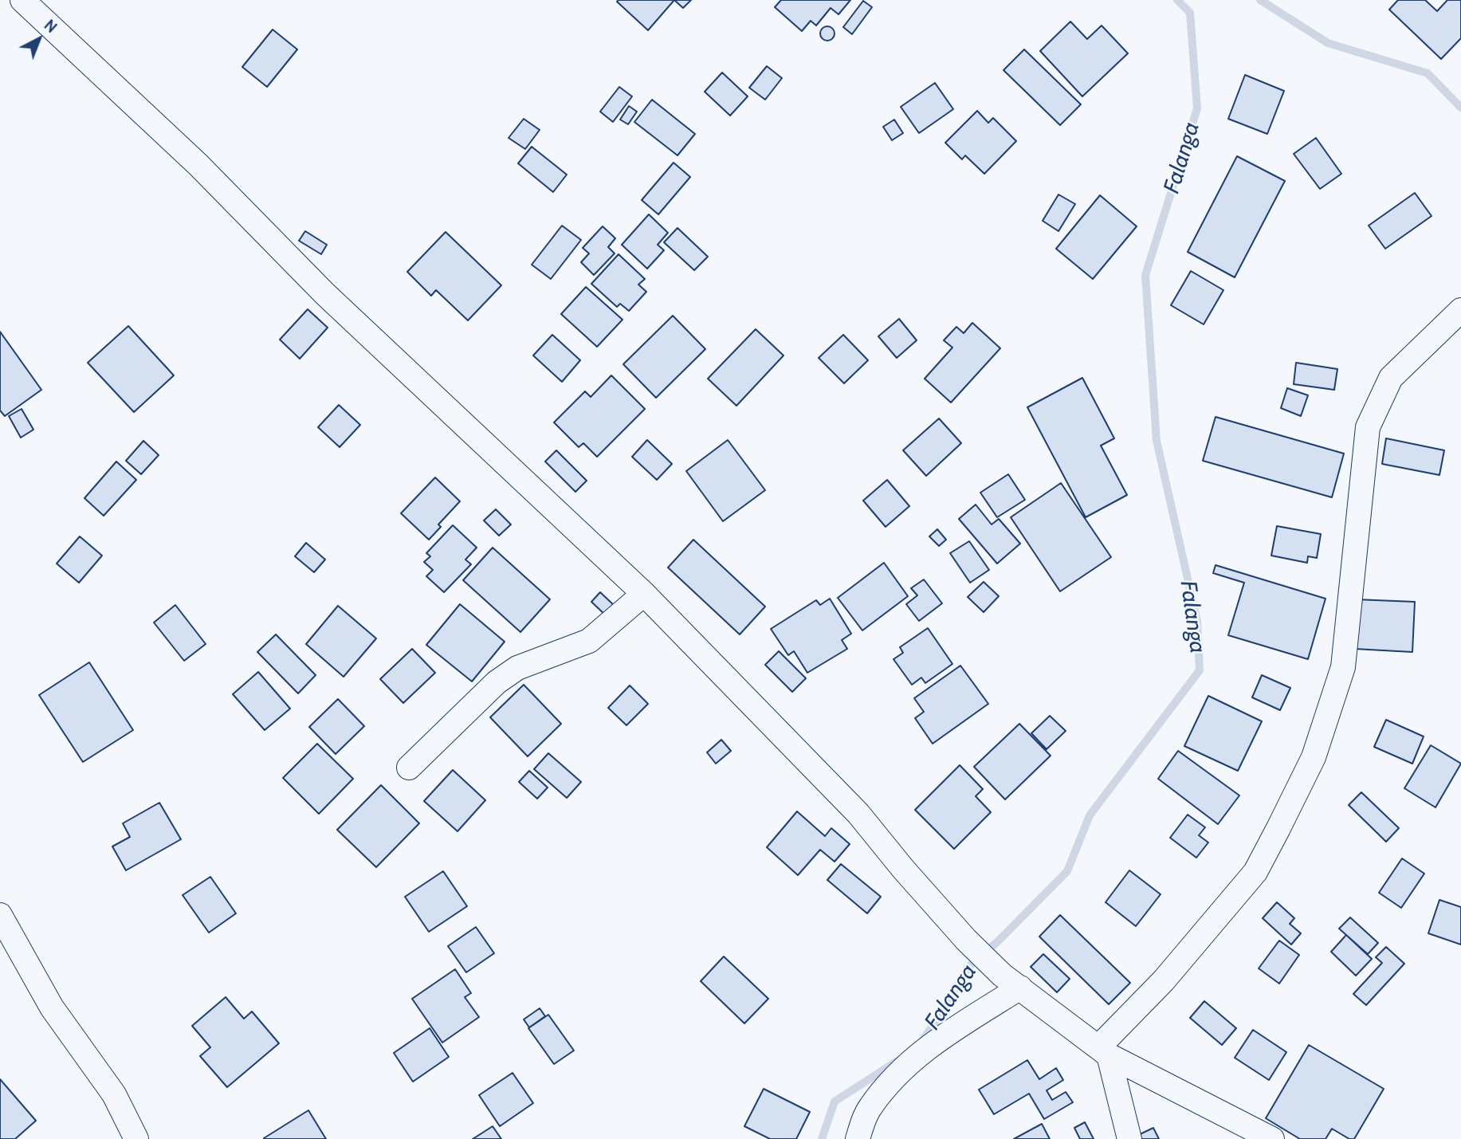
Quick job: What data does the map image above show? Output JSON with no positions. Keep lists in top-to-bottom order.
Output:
{
  "water": ["Falanga"],
  "north": "top right"
}
